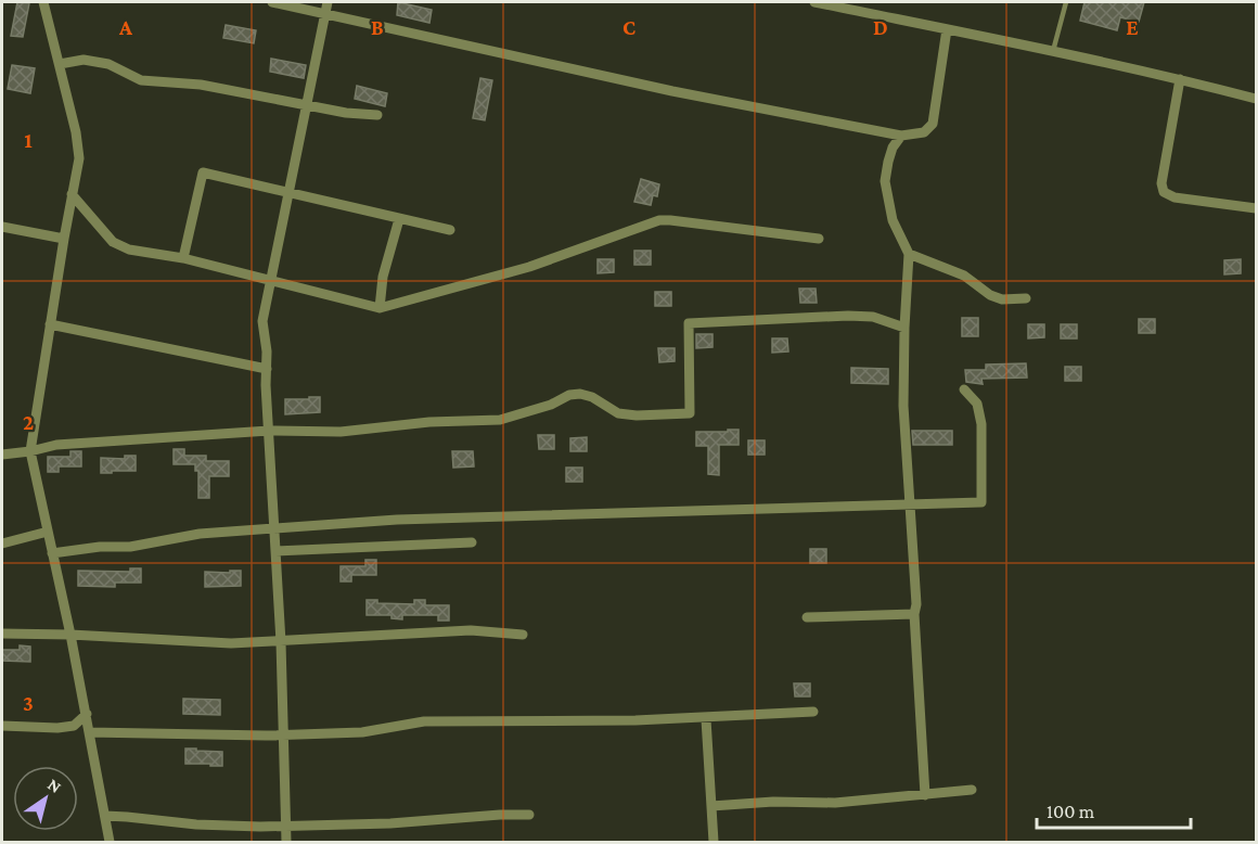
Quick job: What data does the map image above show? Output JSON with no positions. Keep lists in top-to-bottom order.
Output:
{
  "scale_bar": "100 m",
  "north": "top right",
  "grid": {
    "columns": [
      "A",
      "B",
      "C",
      "D",
      "E"
    ],
    "rows": ["1", "2", "3"]
  }
}
